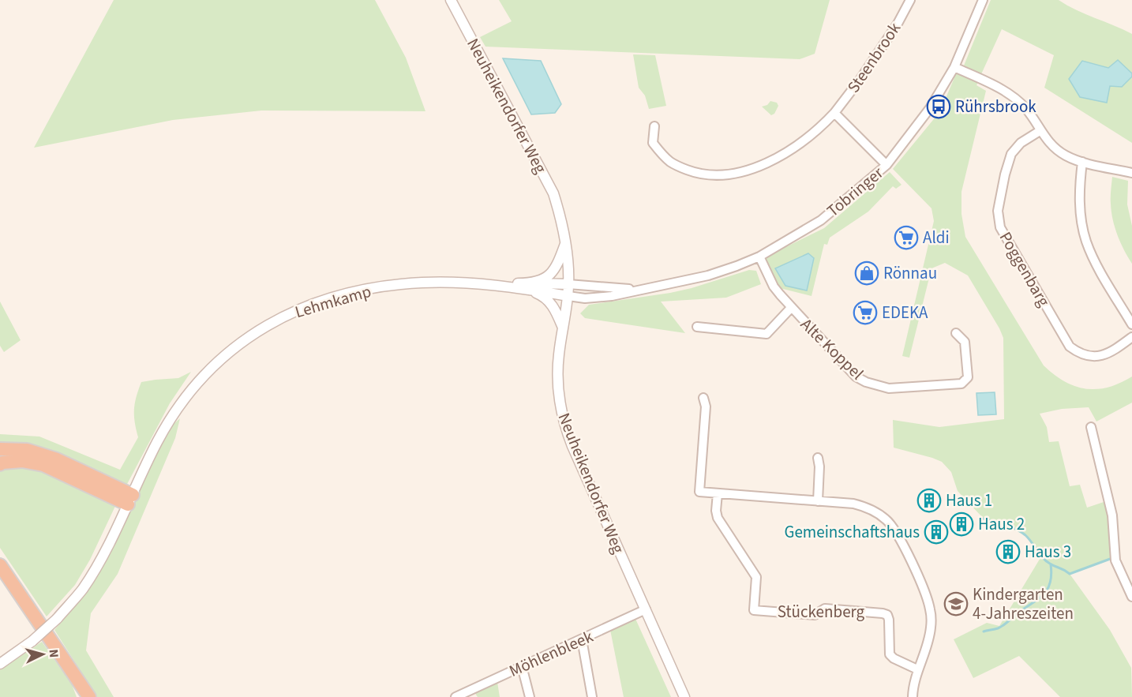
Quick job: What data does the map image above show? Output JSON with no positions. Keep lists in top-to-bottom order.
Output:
{
  "streets": {
    "street": [
      "Steenbrook",
      "Neuheikendorfer Weg",
      "Tobringer",
      "Poggenbarg",
      "Lehmkamp",
      "Alte Koppel",
      "Stückenberg",
      "Möhlenbleek"
    ]
  },
  "crossings": [
    ["Neuheikendorfer Weg", "Tobringer"],
    ["Neuheikendorfer Weg", "Möhlenbleek"],
    ["Tobringer", "Alte Koppel"]
  ],
  "places": {
    "bus stop": ["Rührsbrook"],
    "supermarket": ["Aldi", "EDEKA"],
    "shop": ["Rönnau"],
    "building": [
      "Haus 1",
      "Haus 2",
      "Gemeinschaftshaus",
      "Haus 3"
    ],
    "school or university": ["Kindergarten 4-Jahreszeiten"]
  },
  "north": "right"
}
